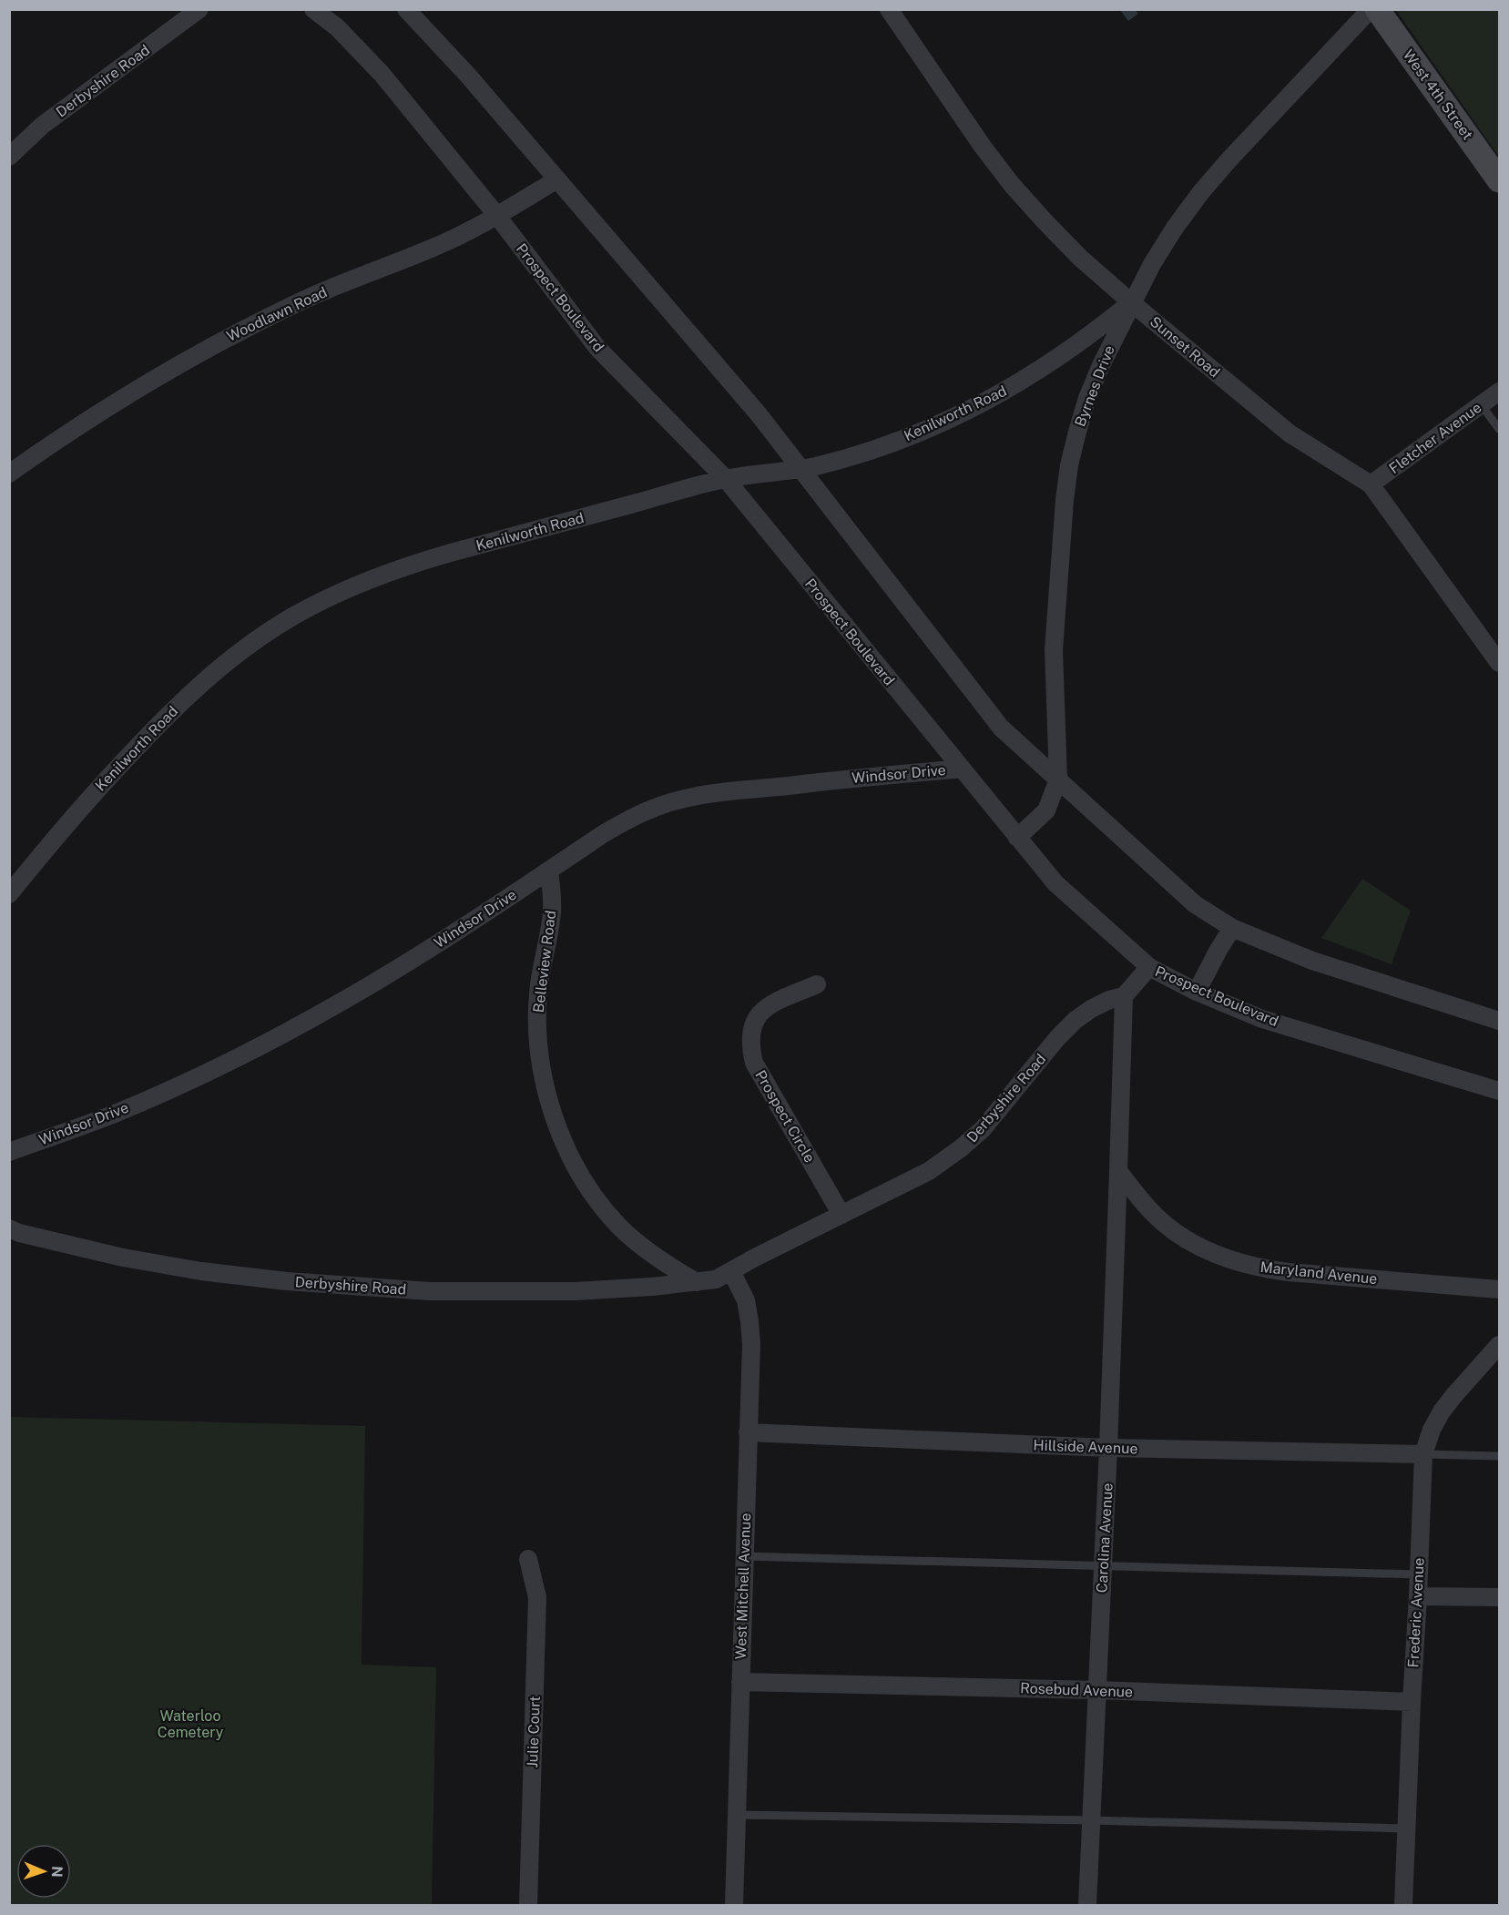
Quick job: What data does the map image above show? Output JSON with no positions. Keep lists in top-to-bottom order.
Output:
{
  "streets": {
    "main road": ["West 4th Street"],
    "street": [
      "Derbyshire Road",
      "Prospect Boulevard",
      "Woodlawn Road",
      "Sunset Road",
      "Byrnes Drive",
      "Kenilworth Road",
      "Fletcher Avenue",
      "Windsor Drive",
      "Belleview Road",
      "Prospect Circle",
      "Maryland Avenue",
      "Hillside Avenue",
      "Carolina Avenue",
      "West Mitchell Avenue",
      "Frederic Avenue",
      "Rosebud Avenue",
      "Julie Court"
    ]
  },
  "crossings": [
    ["Derbyshire Road", "Prospect Boulevard"],
    ["Derbyshire Road", "Belleview Road"],
    ["Derbyshire Road", "Prospect Circle"],
    ["Derbyshire Road", "West Mitchell Avenue"],
    ["Prospect Boulevard", "Woodlawn Road"],
    ["Prospect Boulevard", "Byrnes Drive"],
    ["Prospect Boulevard", "Kenilworth Road"],
    ["Prospect Boulevard", "Windsor Drive"],
    ["Sunset Road", "Byrnes Drive"],
    ["Sunset Road", "Kenilworth Road"],
    ["Sunset Road", "Fletcher Avenue"],
    ["Byrnes Drive", "Kenilworth Road"],
    ["Windsor Drive", "Belleview Road"],
    ["Maryland Avenue", "Carolina Avenue"],
    ["Hillside Avenue", "Carolina Avenue"],
    ["Hillside Avenue", "West Mitchell Avenue"],
    ["Hillside Avenue", "Frederic Avenue"],
    ["Carolina Avenue", "Rosebud Avenue"],
    ["West Mitchell Avenue", "Rosebud Avenue"],
    ["Frederic Avenue", "Rosebud Avenue"]
  ],
  "parks": ["Waterloo Cemetery"],
  "north": "right"
}
